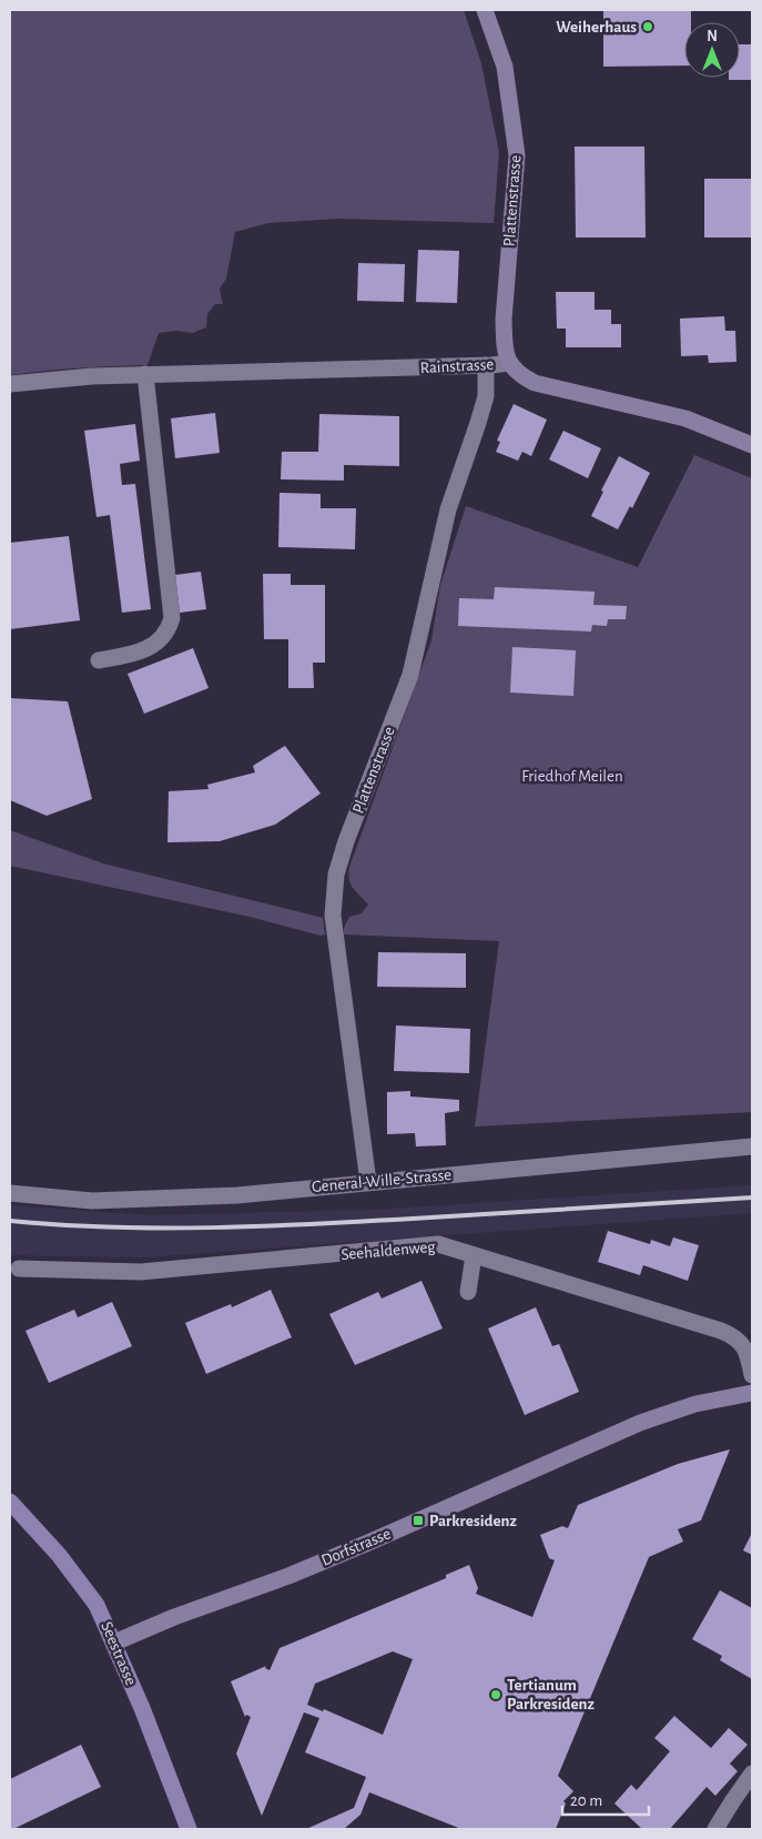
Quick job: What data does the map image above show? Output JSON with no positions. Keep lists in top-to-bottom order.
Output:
{
  "streets": {
    "main road": ["Seestrasse"],
    "street": [
      "Plattenstrasse",
      "Rainstrasse",
      "General-Wille-Strasse",
      "Seehaldenweg",
      "Dorfstrasse"
    ]
  },
  "crossings": [
    ["Plattenstrasse", "Rainstrasse"],
    ["Plattenstrasse", "General-Wille-Strasse"],
    ["Dorfstrasse", "Seestrasse"]
  ],
  "parks": ["Friedhof Meilen"],
  "places": {
    "other": ["Weiherhaus", "Tertianum Parkresidenz"],
    "transit": ["Parkresidenz"]
  },
  "scale_bar": "20 m",
  "north": "top"
}
